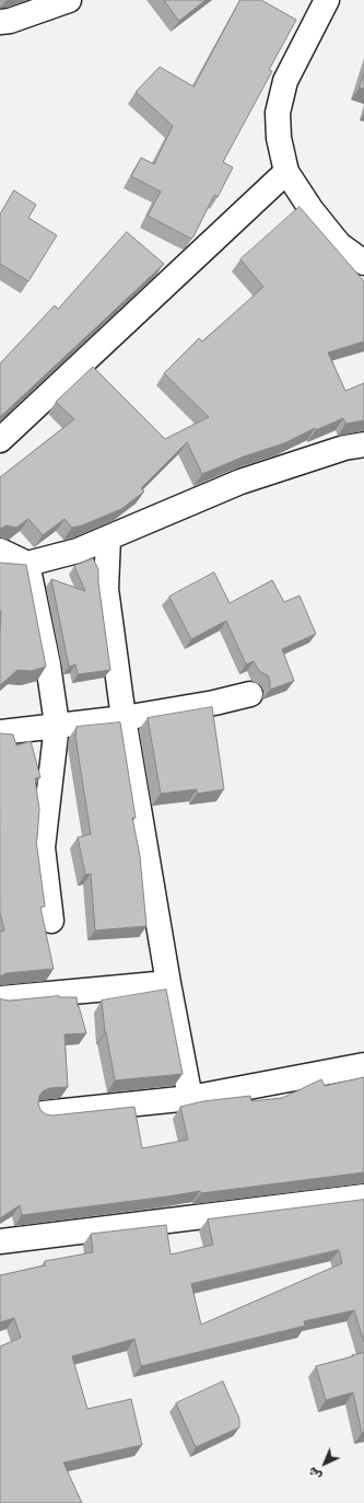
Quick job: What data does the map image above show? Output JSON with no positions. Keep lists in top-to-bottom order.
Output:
{
  "north": "bottom left"
}
